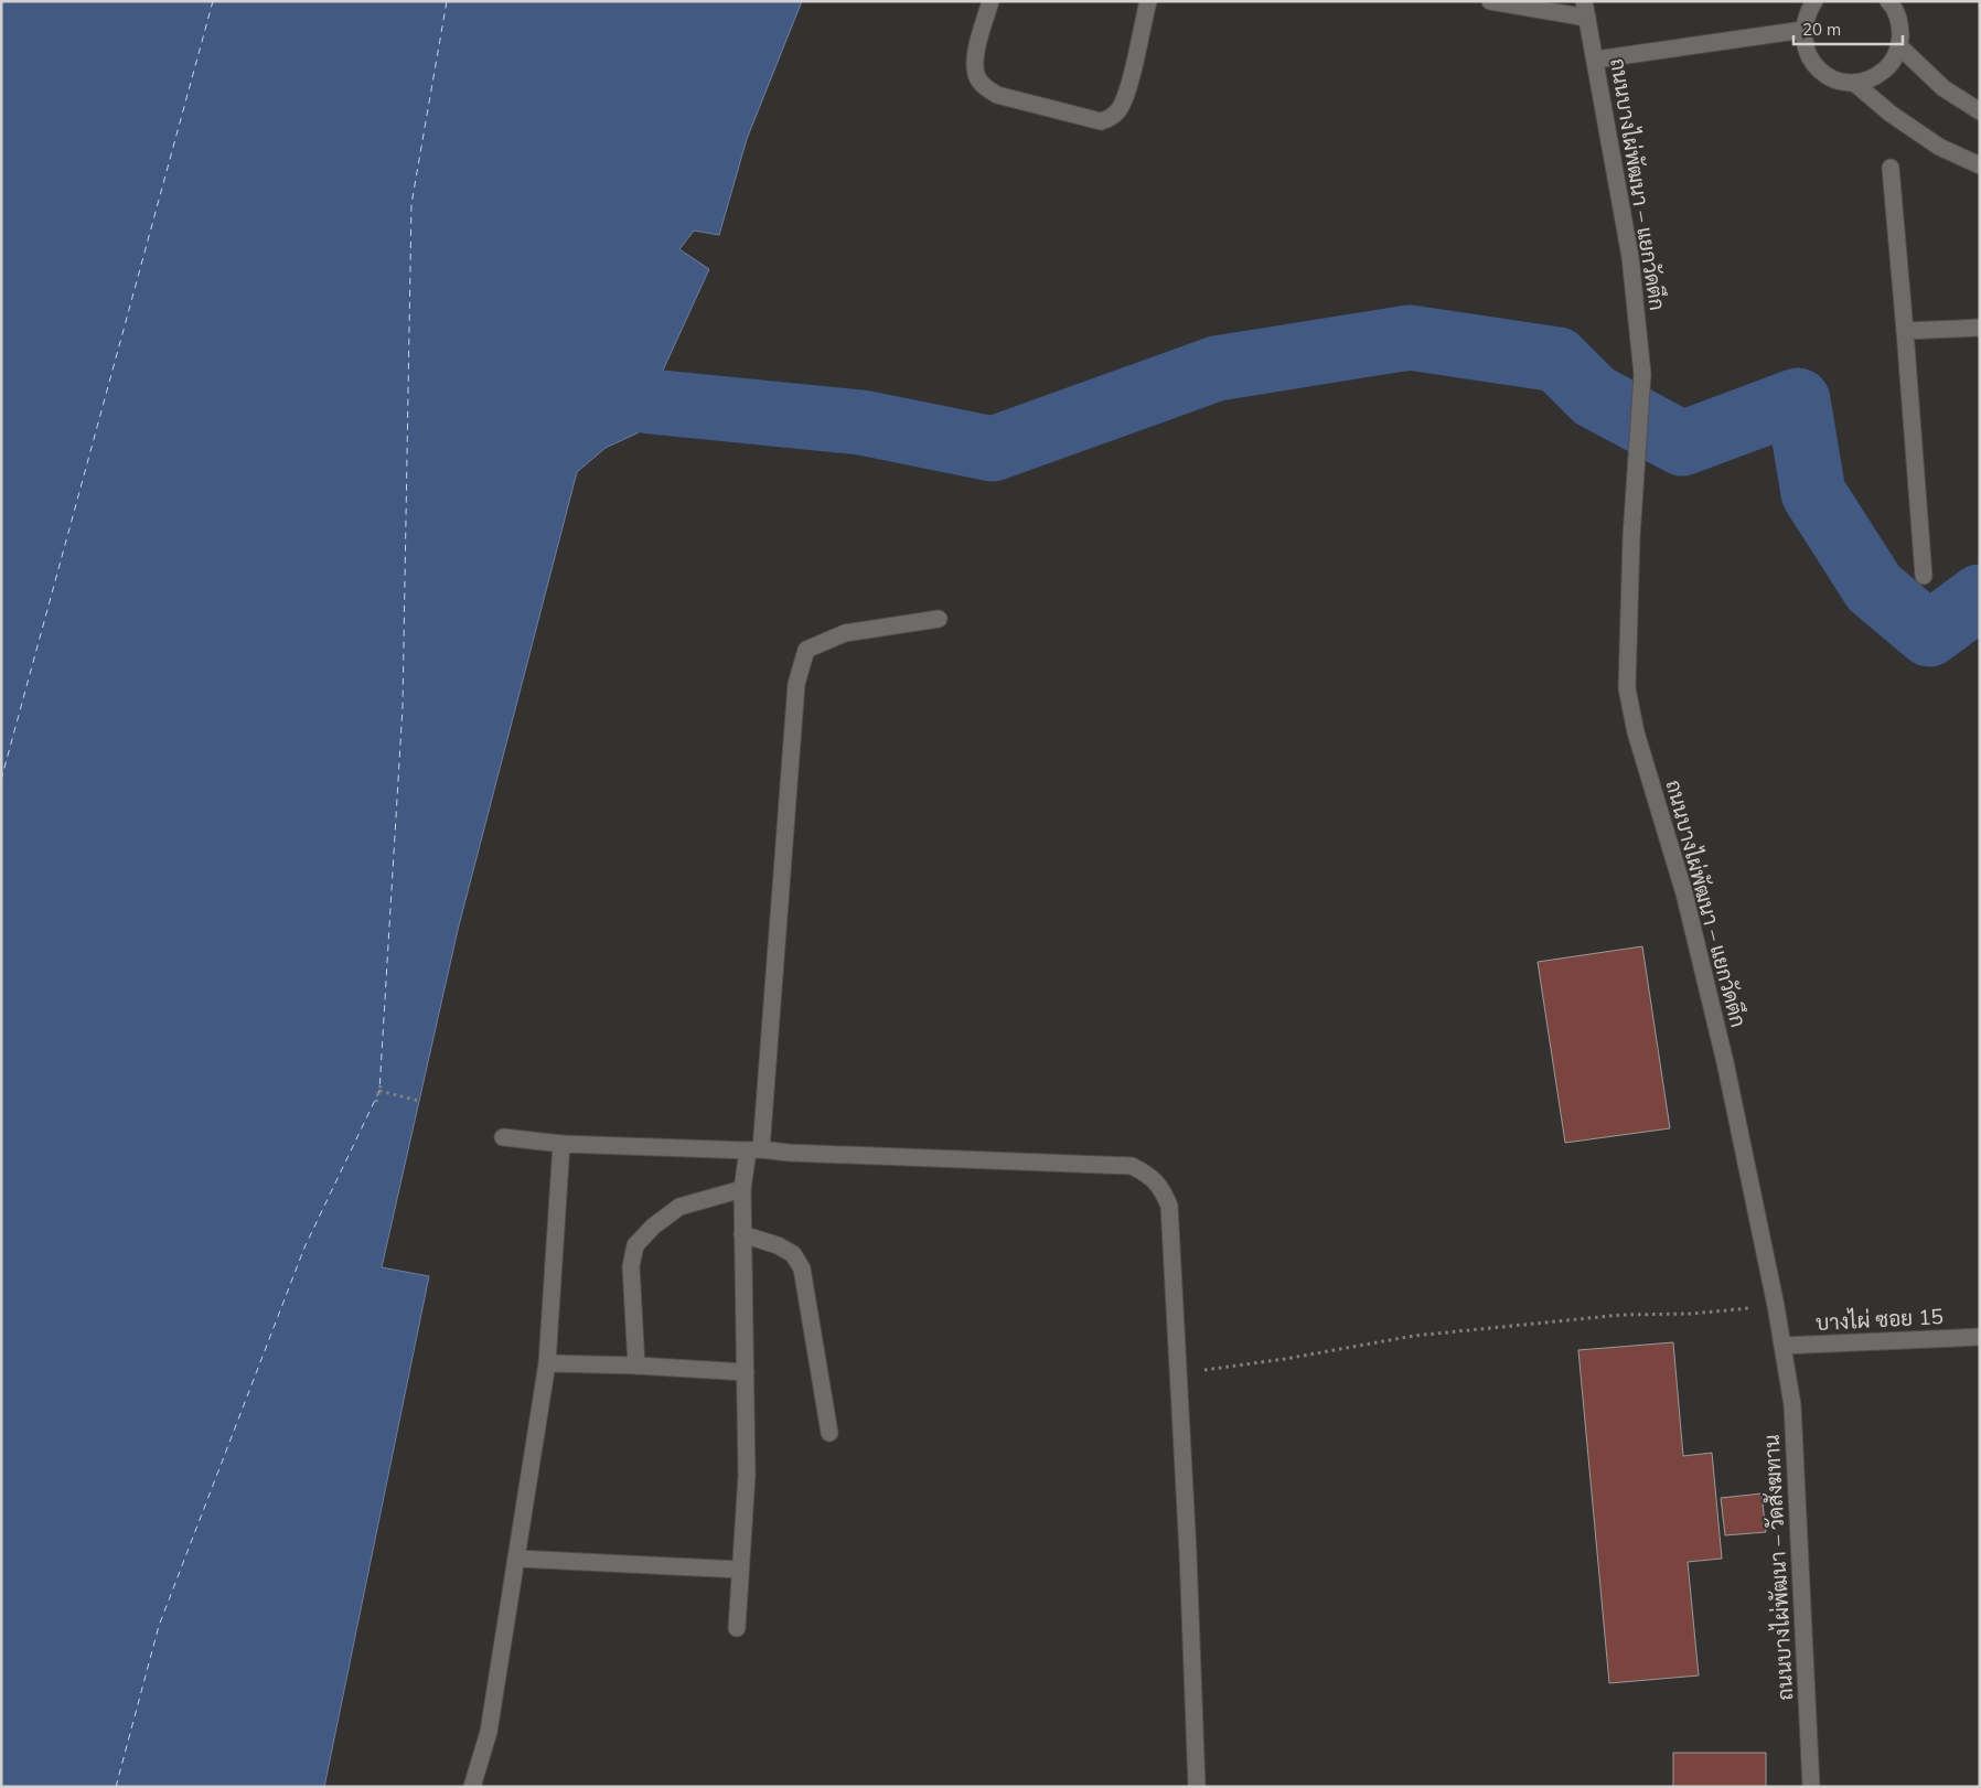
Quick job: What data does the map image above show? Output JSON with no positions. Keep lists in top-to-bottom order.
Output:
{
  "streets": {
    "street": ["ถนนบางไผ่พัฒนา – แยกวัดตึก", "บางไผ่ ซอย 15", "ถนนบางไผ่พัฒนา – วัดสังฆทาน"]
  },
  "crossings": [
    ["ถนนบางไผ่พัฒนา – แยกวัดตึก", "บางไผ่ ซอย 15"],
    ["ถนนบางไผ่พัฒนา – แยกวัดตึก", "ถนนบางไผ่พัฒนา – วัดสังฆทาน"],
    ["บางไผ่ ซอย 15", "ถนนบางไผ่พัฒนา – วัดสังฆทาน"]
  ],
  "scale_bar": "20 m"
}
